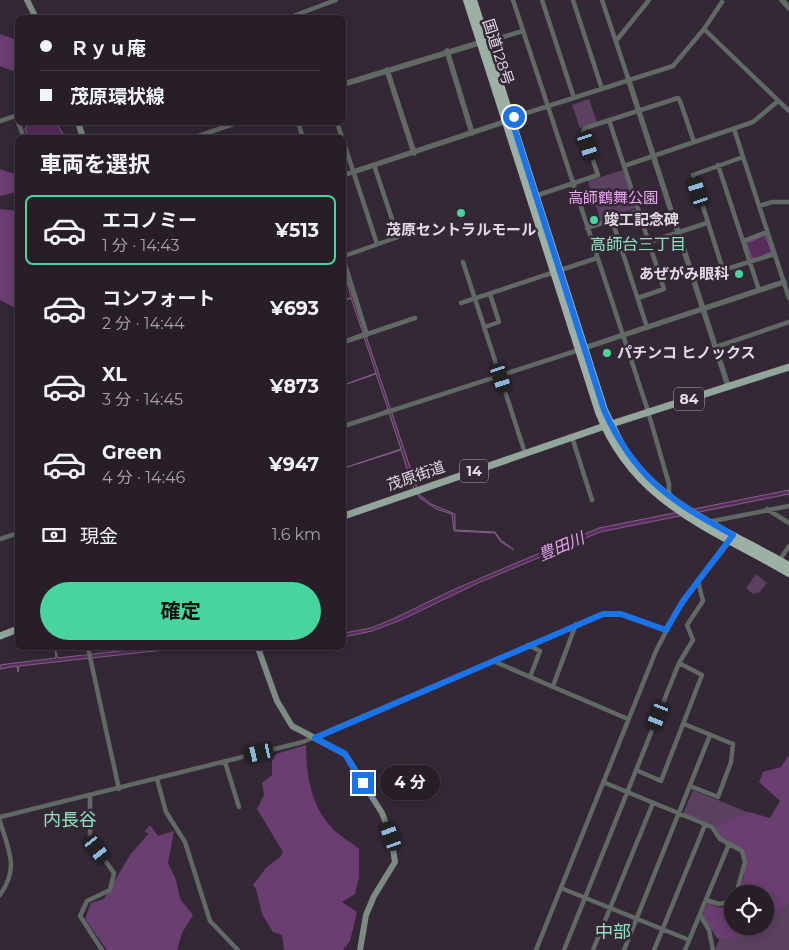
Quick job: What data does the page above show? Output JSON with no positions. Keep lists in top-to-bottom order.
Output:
{
  "streets": {
    "highway": ["国道128号"],
    "main road": ["84", "14", "茂原街道"]
  },
  "crossings": [
    ["国道128号", "84"],
    ["国道128号", "茂原街道"],
    ["84", "茂原街道"]
  ],
  "districts": ["高師台三丁目", "内長谷", "中部"],
  "water": ["豊田川"],
  "parks": ["高師鶴舞公園"],
  "places": [
    "茂原セントラルモール",
    "竣工記念碑",
    "あぜがみ眼科",
    "パチンコ ヒノックス"
  ],
  "page": {
    "banner": ["Ｒｙｕ庵", "茂原環状線"],
    "heading": "車両を選択",
    "list": [
      {
        "name": "エコノミー",
        "note": "1 分 · 14:43",
        "value": "¥513"
      },
      {
        "name": "コンフォート",
        "note": "2 分 · 14:44",
        "value": "¥693"
      },
      {
        "name": "XL",
        "note": "3 分 · 14:45",
        "value": "¥873"
      },
      {
        "name": "Green",
        "note": "4 分 · 14:46",
        "value": "¥947"
      }
    ],
    "pay": ["現金", "1.6 km"],
    "buttons": "確定",
    "bubble": "4 分"
  }
}
